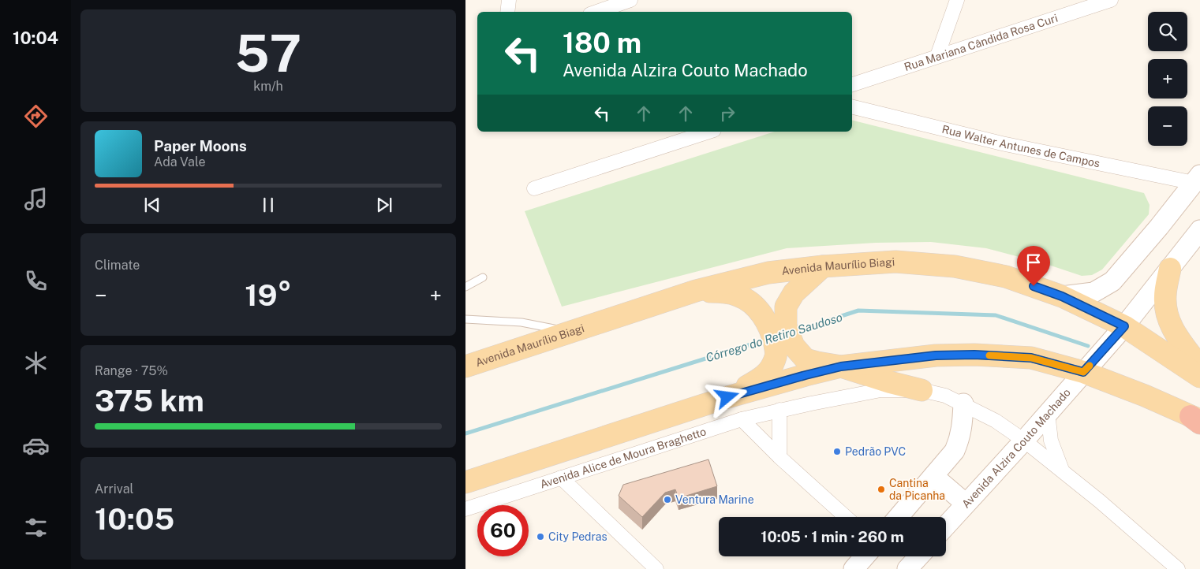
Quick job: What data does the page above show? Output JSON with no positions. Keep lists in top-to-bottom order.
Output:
{
  "streets": {
    "main road": ["Avenida Maurílio Biagi"],
    "street": [
      "Rua Mariana Cândida Rosa Curi",
      "Rua Walter Antunes de Campos",
      "Avenida Alzira Couto Machado",
      "Avenida Alice de Moura Braghetto"
    ]
  },
  "crossings": [
    ["Avenida Maurílio Biagi", "Avenida Alzira Couto Machado"]
  ],
  "water": ["Córrego do Retiro Saudoso"],
  "places": [
    "Pedrão PVC",
    "Cantina da Picanha",
    "Ventura Marine",
    "City Pedras"
  ],
  "page": {
    "tabs": "10:04",
    "tile": [
      ["57", "km/h"],
      "Climate",
      ["Range · 75%", "375 km"],
      ["Arrival", "10:05"]
    ],
    "map_buttons": ["+", "−"],
    "turn": ["180 m", "Avenida Alzira Couto Machado"],
    "song": ["Paper Moons", "Ada Vale"],
    "heat": ["−", "19°", "+"],
    "limit": "60",
    "trip": "10:05 · 1 min · 260 m"
  }
}
